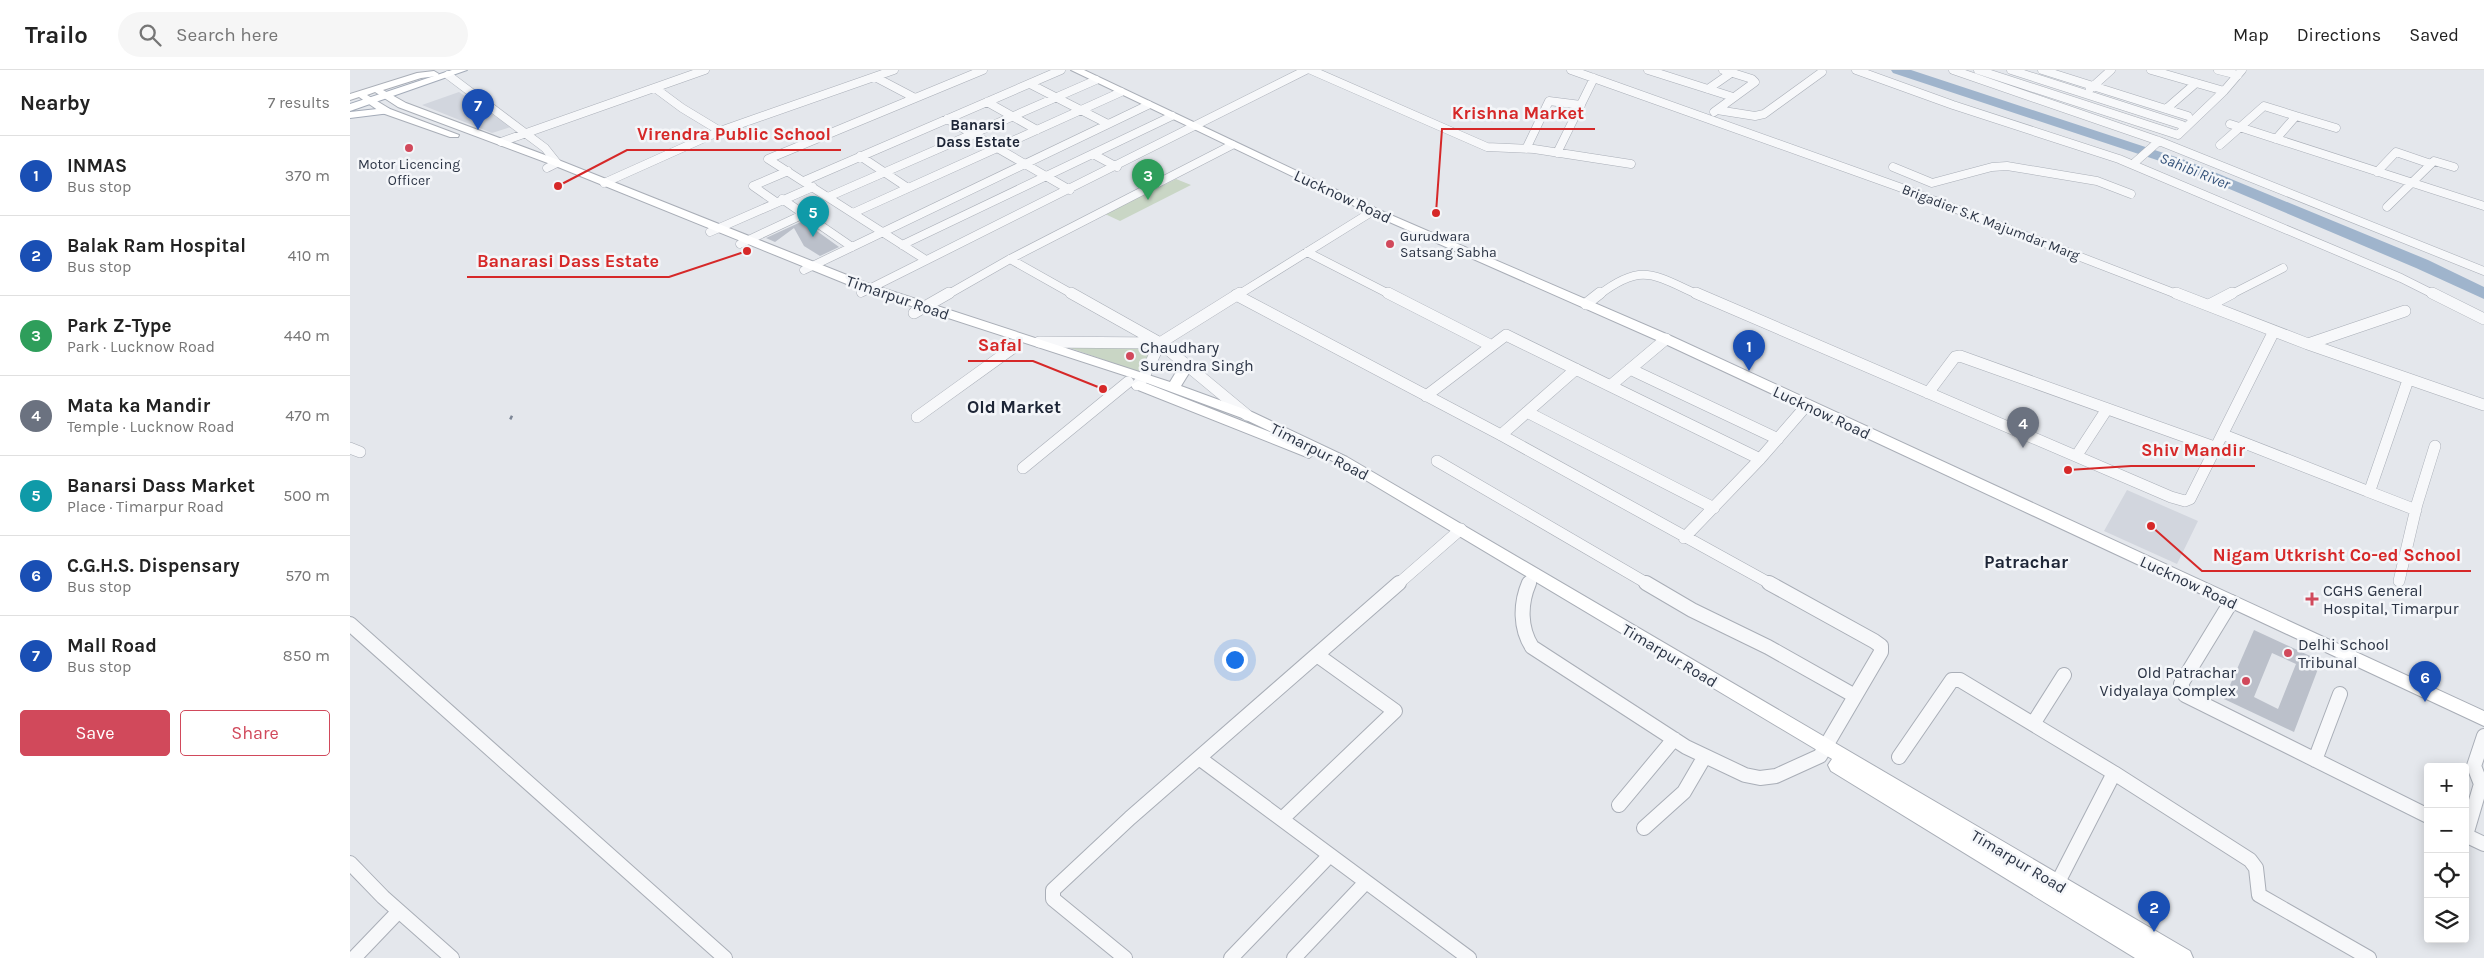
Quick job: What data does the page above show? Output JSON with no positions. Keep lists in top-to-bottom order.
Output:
{
  "streets": {
    "street": ["Lucknow Road", "Brigadier S.K. Majumdar Marg", "Timarpur Road"]
  },
  "districts": ["Banarsi Dass Estate", "Old Market", "Patrachar"],
  "water": ["Sahibi River"],
  "places": {
    "other": [
      "Motor Licencing Officer",
      "Virendra Public School",
      "Krishna Market",
      "Gurudwara Satsang Sabha",
      "Banarasi Dass Estate",
      "Chaudhary Surendra Singh",
      "Safal",
      "Shiv Mandir",
      "Nigam Utkrisht Co-ed School",
      "Delhi School Tribunal",
      "Old Patrachar Vidyalaya Complex"
    ],
    "health": ["CGHS General Hospital, Timarpur"]
  },
  "page": {
    "header": "Trailo",
    "search": "Search here",
    "nav": ["Map", "Directions", "Saved"],
    "heading": ["Nearby", "7 results"],
    "pins": [
      "7",
      "3",
      "5",
      "1",
      "4",
      "6",
      "2"
    ],
    "list": [
      {
        "mark": "1",
        "name": "INMAS",
        "note": "Bus stop",
        "value": "370 m"
      },
      {
        "mark": "2",
        "name": "Balak Ram Hospital",
        "note": "Bus stop",
        "value": "410 m"
      },
      {
        "mark": "3",
        "name": "Park Z-Type",
        "note": "Park · Lucknow Road",
        "value": "440 m"
      },
      {
        "mark": "4",
        "name": "Mata ka Mandir",
        "note": "Temple · Lucknow Road",
        "value": "470 m"
      },
      {
        "mark": "5",
        "name": "Banarsi Dass Market",
        "note": "Place · Timarpur Road",
        "value": "500 m"
      },
      {
        "mark": "6",
        "name": "C.G.H.S. Dispensary",
        "note": "Bus stop",
        "value": "570 m"
      },
      {
        "mark": "7",
        "name": "Mall Road",
        "note": "Bus stop",
        "value": "850 m"
      }
    ],
    "buttons": ["Save", "Share"],
    "map_buttons": ["+", "−"]
  }
}
